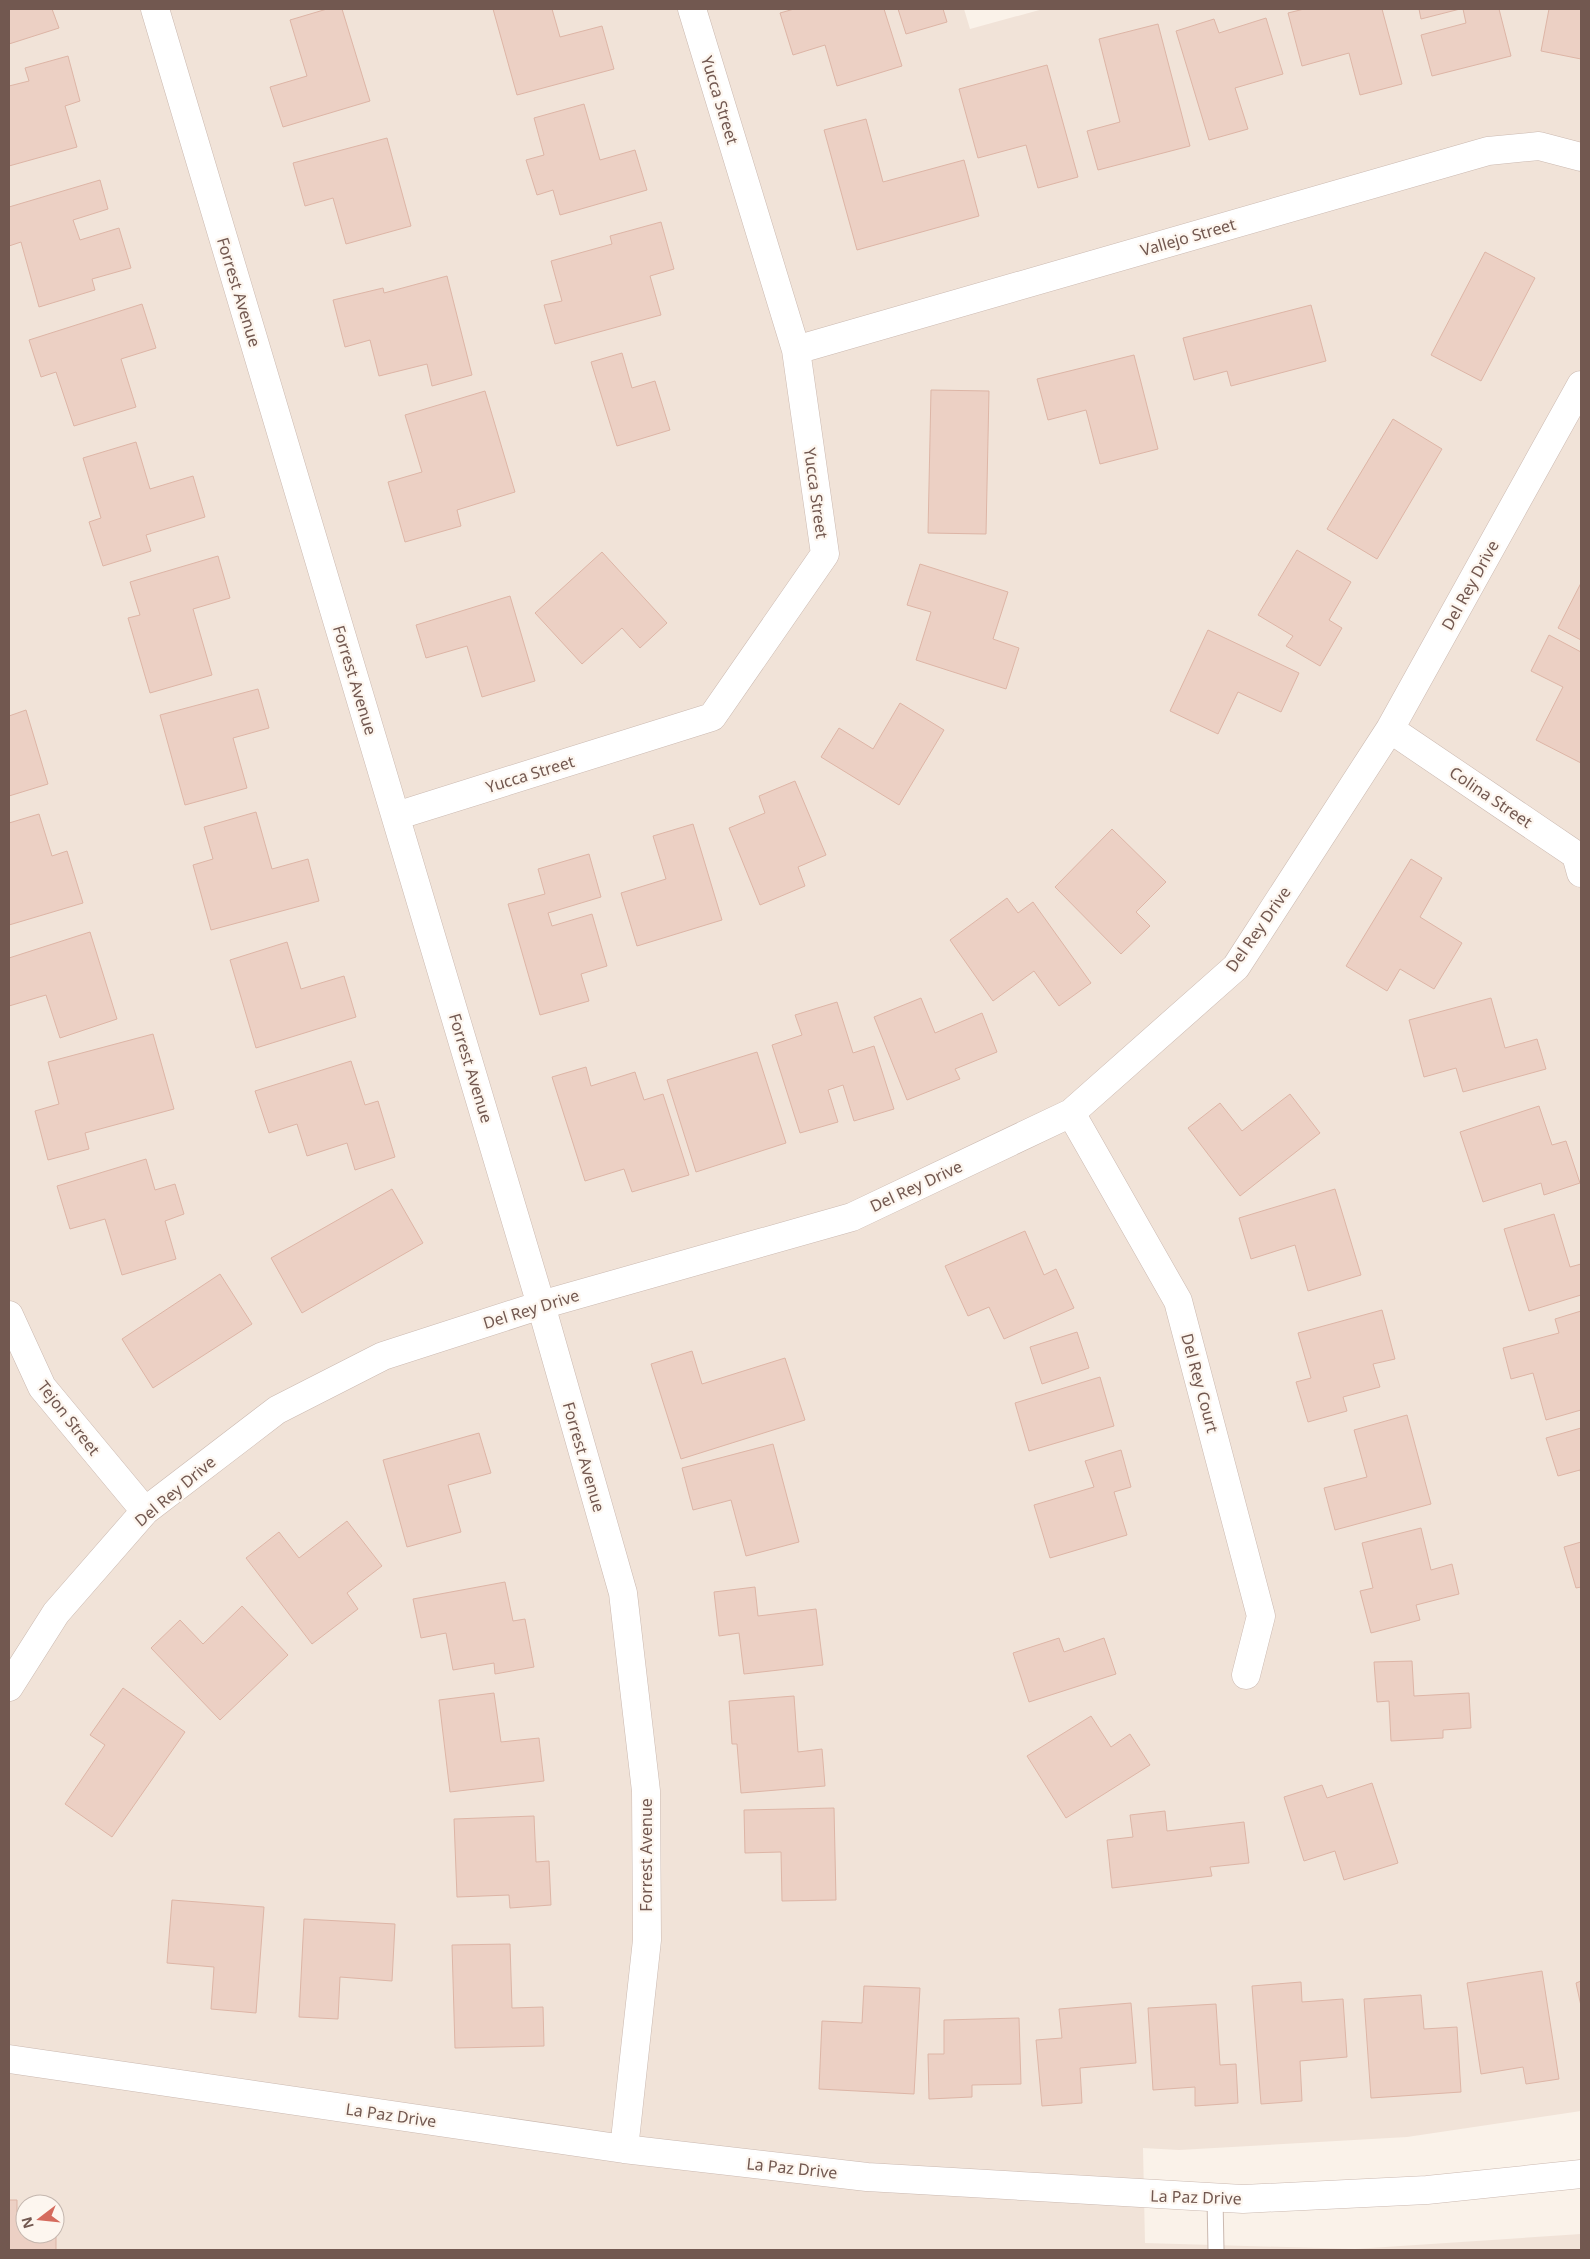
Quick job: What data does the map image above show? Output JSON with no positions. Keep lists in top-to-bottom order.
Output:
{
  "streets": {
    "street": [
      "Yucca Street",
      "Vallejo Street",
      "Forrest Avenue",
      "Del Rey Drive",
      "Colina Street",
      "Del Rey Court",
      "Tejon Street",
      "La Paz Drive"
    ]
  },
  "crossings": [
    ["Yucca Street", "Vallejo Street"],
    ["Yucca Street", "Forrest Avenue"],
    ["Forrest Avenue", "Del Rey Drive"],
    ["Forrest Avenue", "La Paz Drive"],
    ["Del Rey Drive", "Colina Street"],
    ["Del Rey Drive", "Del Rey Court"],
    ["Del Rey Drive", "Tejon Street"]
  ],
  "north": "left"
}
